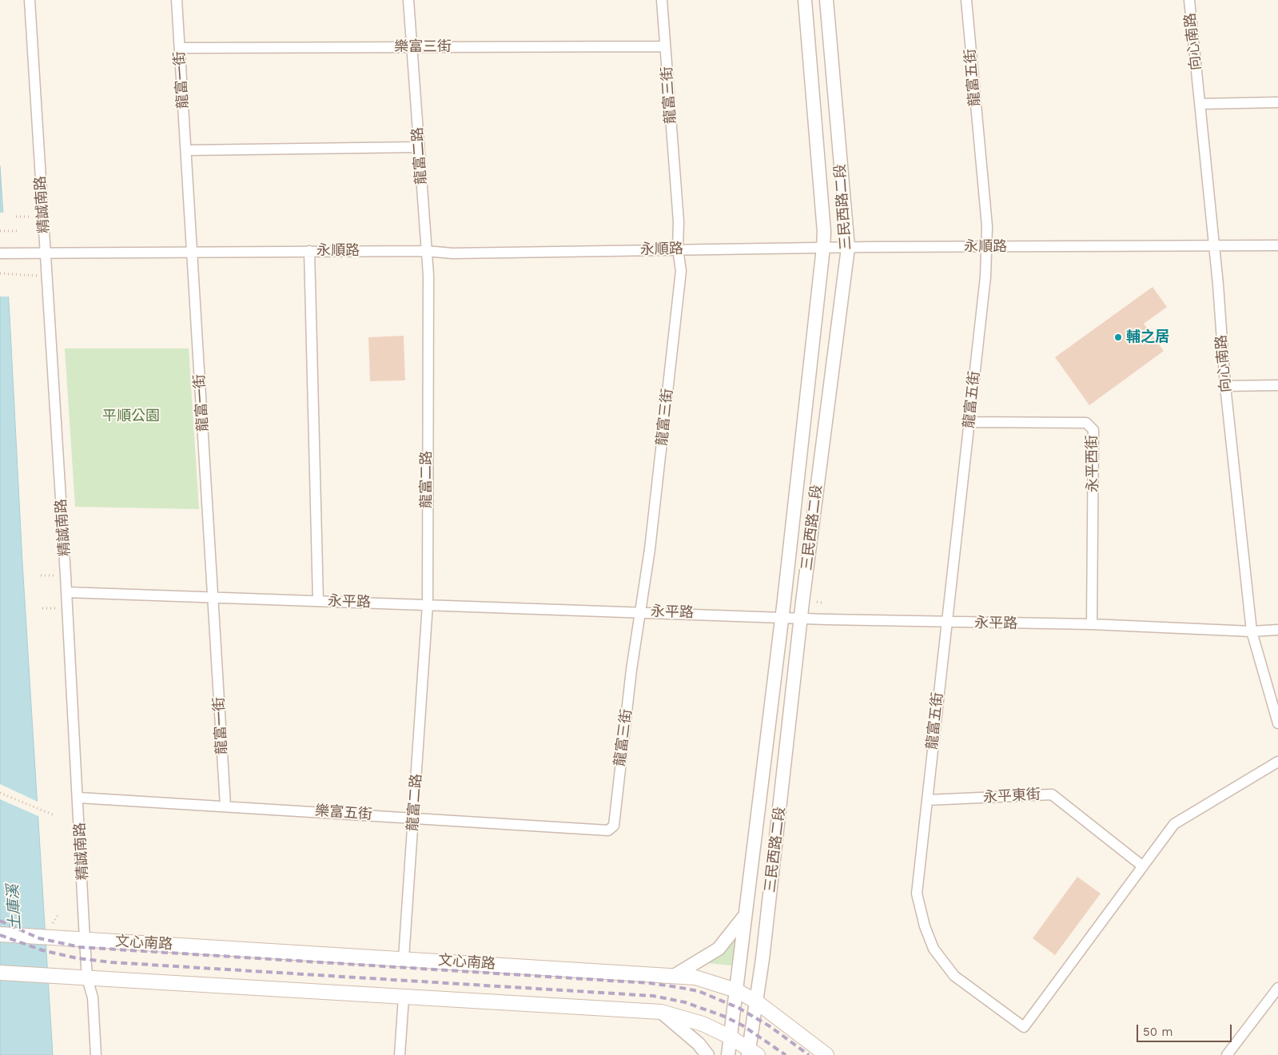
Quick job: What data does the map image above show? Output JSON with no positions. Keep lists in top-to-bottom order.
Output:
{
  "streets": {
    "main road": ["文心南路"],
    "street": [
      "向心南路",
      "樂富三街",
      "龍富五街",
      "龍富一街",
      "龍富三街",
      "龍富二路",
      "精誠南路",
      "三民西路二段",
      "永順路",
      "永平西街",
      "永平路",
      "永平東街",
      "樂富五街"
    ]
  },
  "crossings": [
    ["向心南路", "永順路"],
    ["向心南路", "永平路"],
    ["樂富三街", "龍富一街"],
    ["樂富三街", "龍富三街"],
    ["樂富三街", "龍富二路"],
    ["龍富五街", "永順路"],
    ["龍富五街", "永平西街"],
    ["龍富五街", "永平路"],
    ["龍富五街", "永平東街"],
    ["龍富一街", "永順路"],
    ["龍富一街", "永平路"],
    ["龍富一街", "樂富五街"],
    ["龍富三街", "永順路"],
    ["龍富三街", "永平路"],
    ["龍富三街", "樂富五街"],
    ["龍富二路", "永順路"],
    ["龍富二路", "永平路"],
    ["龍富二路", "樂富五街"],
    ["龍富二路", "文心南路"],
    ["精誠南路", "永順路"],
    ["精誠南路", "永平路"],
    ["精誠南路", "樂富五街"],
    ["精誠南路", "文心南路"],
    ["三民西路二段", "永順路"],
    ["三民西路二段", "永平路"],
    ["三民西路二段", "文心南路"],
    ["永平西街", "永平路"]
  ],
  "water": ["土庫溪"],
  "parks": ["平順公園"],
  "places": ["輔之居"],
  "scale_bar": "50 m"
}
